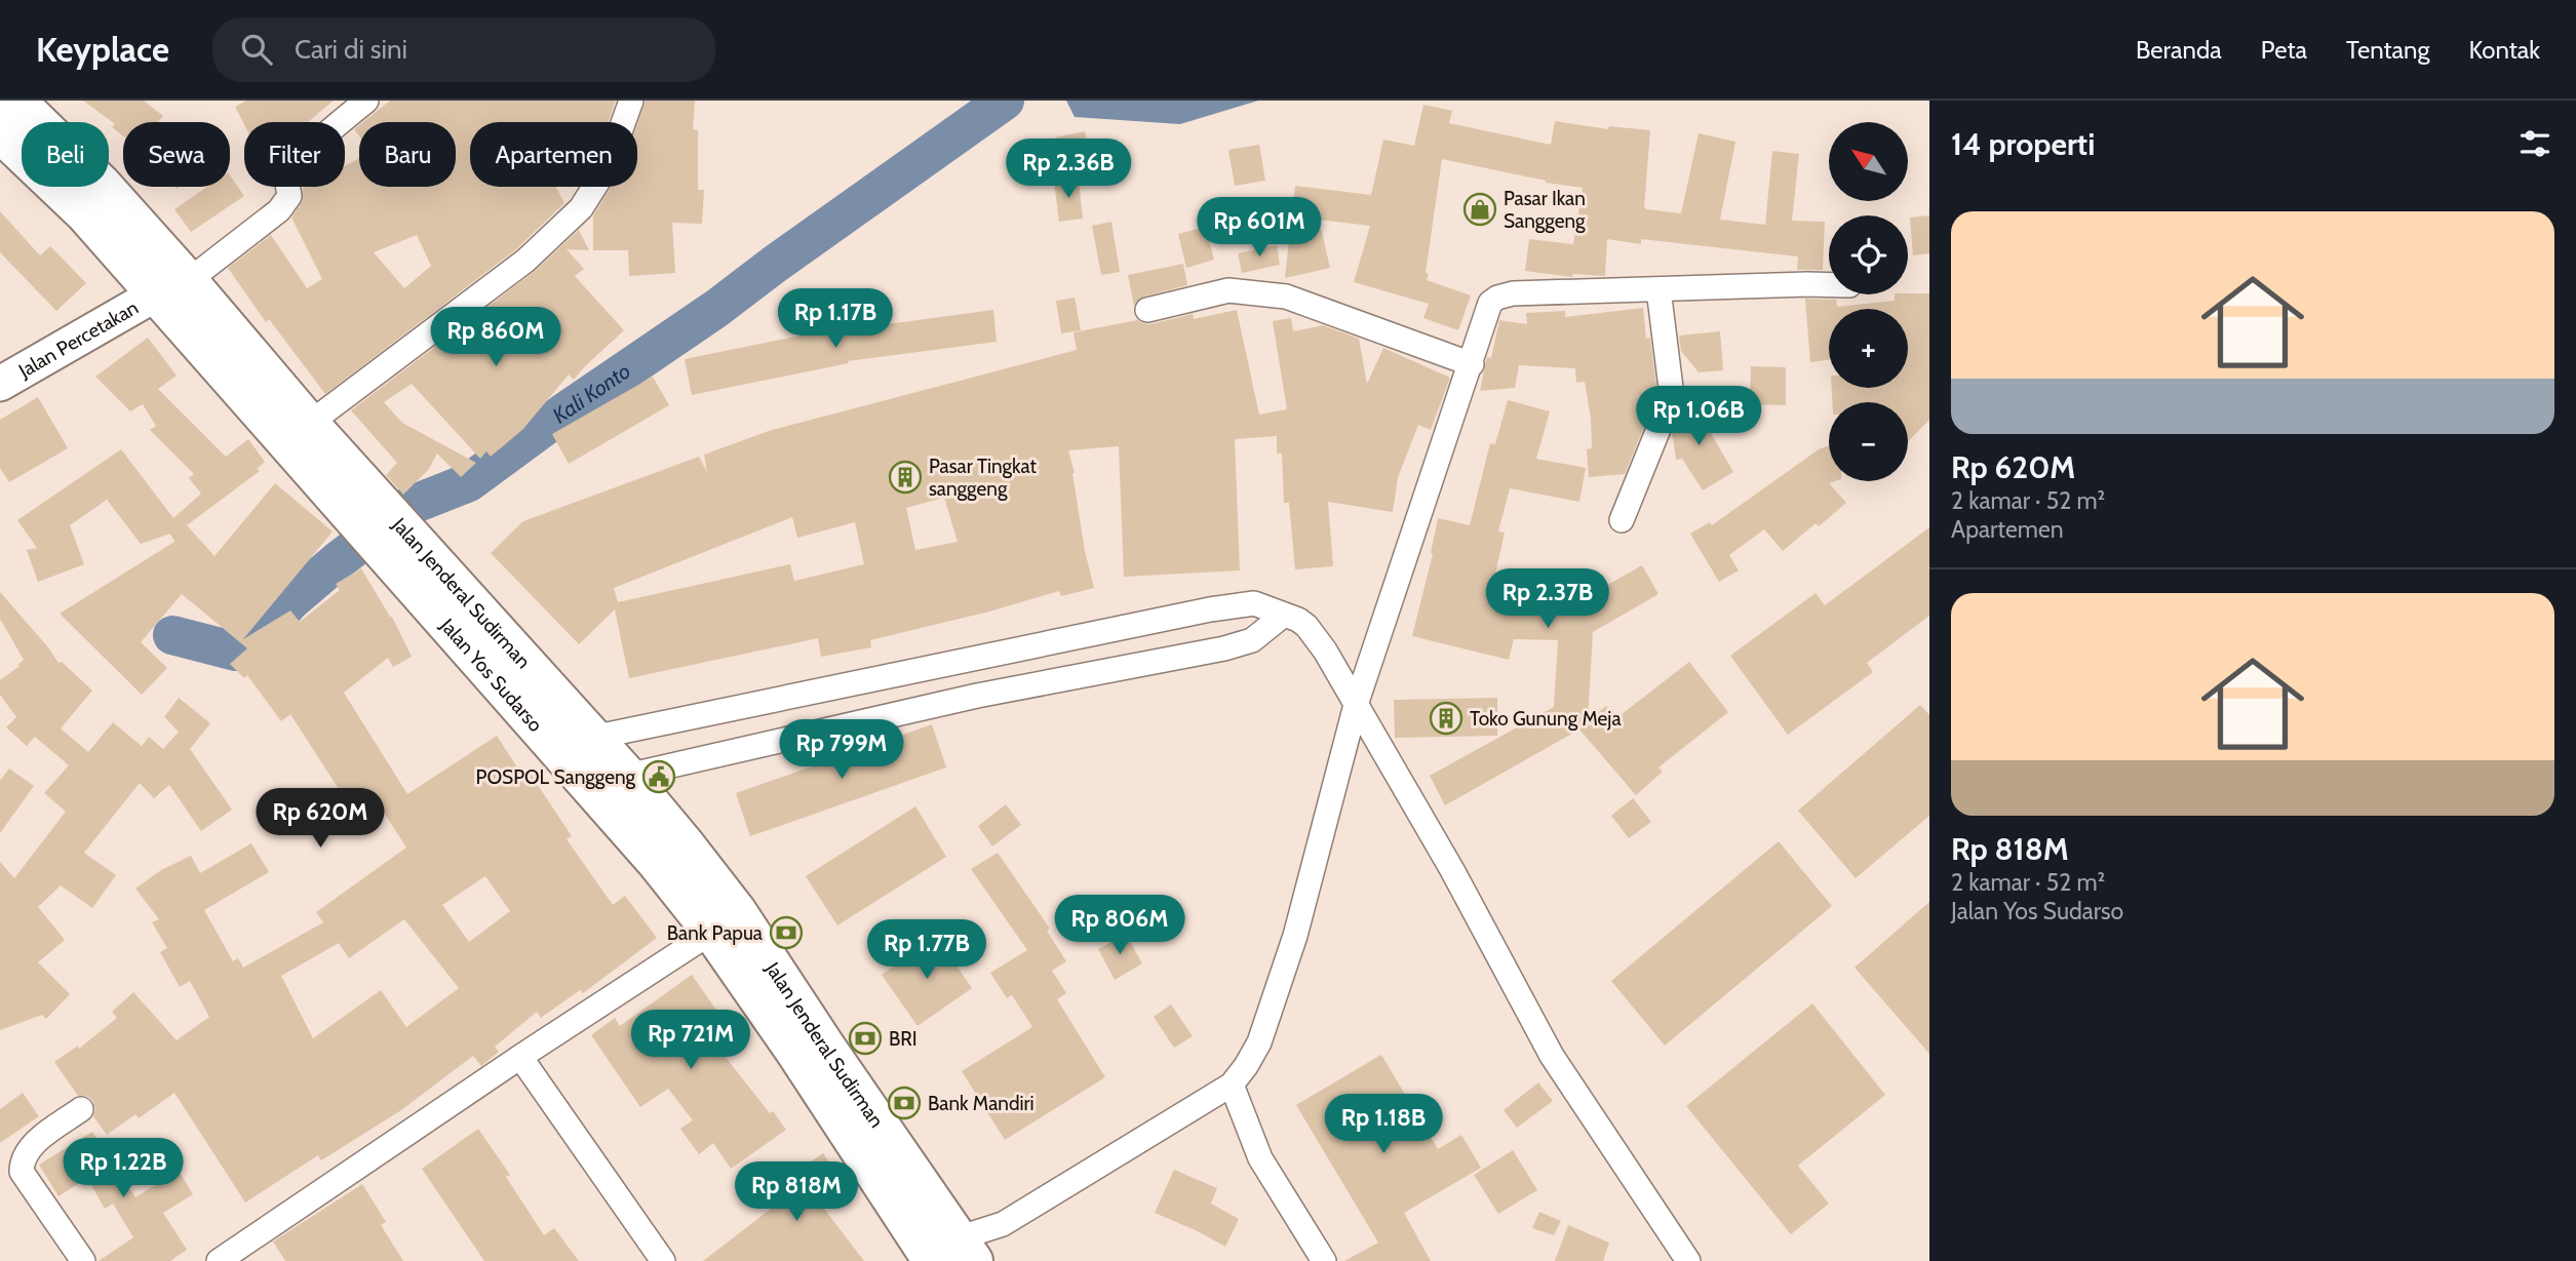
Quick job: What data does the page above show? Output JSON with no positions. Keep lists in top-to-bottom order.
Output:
{
  "streets": {
    "highway": ["Jalan Jenderal Sudirman", "Jalan Yos Sudarso"],
    "street": ["Jalan Percetakan"]
  },
  "crossings": [
    ["Jalan Percetakan", "Jalan Yos Sudarso"],
    ["Jalan Jenderal Sudirman", "Jalan Yos Sudarso"]
  ],
  "water": ["Kali Konto"],
  "places": {
    "shop": ["Pasar Ikan Sanggeng"],
    "building": ["Pasar Tingkat sanggeng", "Toko Gunung Meja"],
    "public building": ["POSPOL Sanggeng"],
    "bank": ["Bank Papua", "BRI", "Bank Mandiri"]
  },
  "north": "top left",
  "page": {
    "header": "Keyplace",
    "search": "Cari di sini",
    "nav": [
      "Beranda",
      "Peta",
      "Tentang",
      "Kontak"
    ],
    "heading": "14 properti",
    "map_buttons": ["+", "−"],
    "chip": [
      "Beli",
      "Sewa",
      "Filter",
      "Baru",
      "Apartemen"
    ],
    "price": [
      "Rp 2.36B",
      "Rp 601M",
      "Rp 1.17B",
      "Rp 860M",
      "Rp 1.06B",
      "Rp 2.37B",
      "Rp 799M",
      "Rp 620M",
      "Rp 806M",
      "Rp 1.77B",
      "Rp 721M",
      "Rp 1.18B",
      "Rp 1.22B",
      "Rp 818M"
    ],
    "list": [
      {
        "name": "Rp 620M",
        "note": "2 kamar · 52 m² · Apartemen"
      },
      {
        "name": "Rp 818M",
        "note": "2 kamar · 52 m² · Jalan Yos Sudarso"
      }
    ]
  }
}
